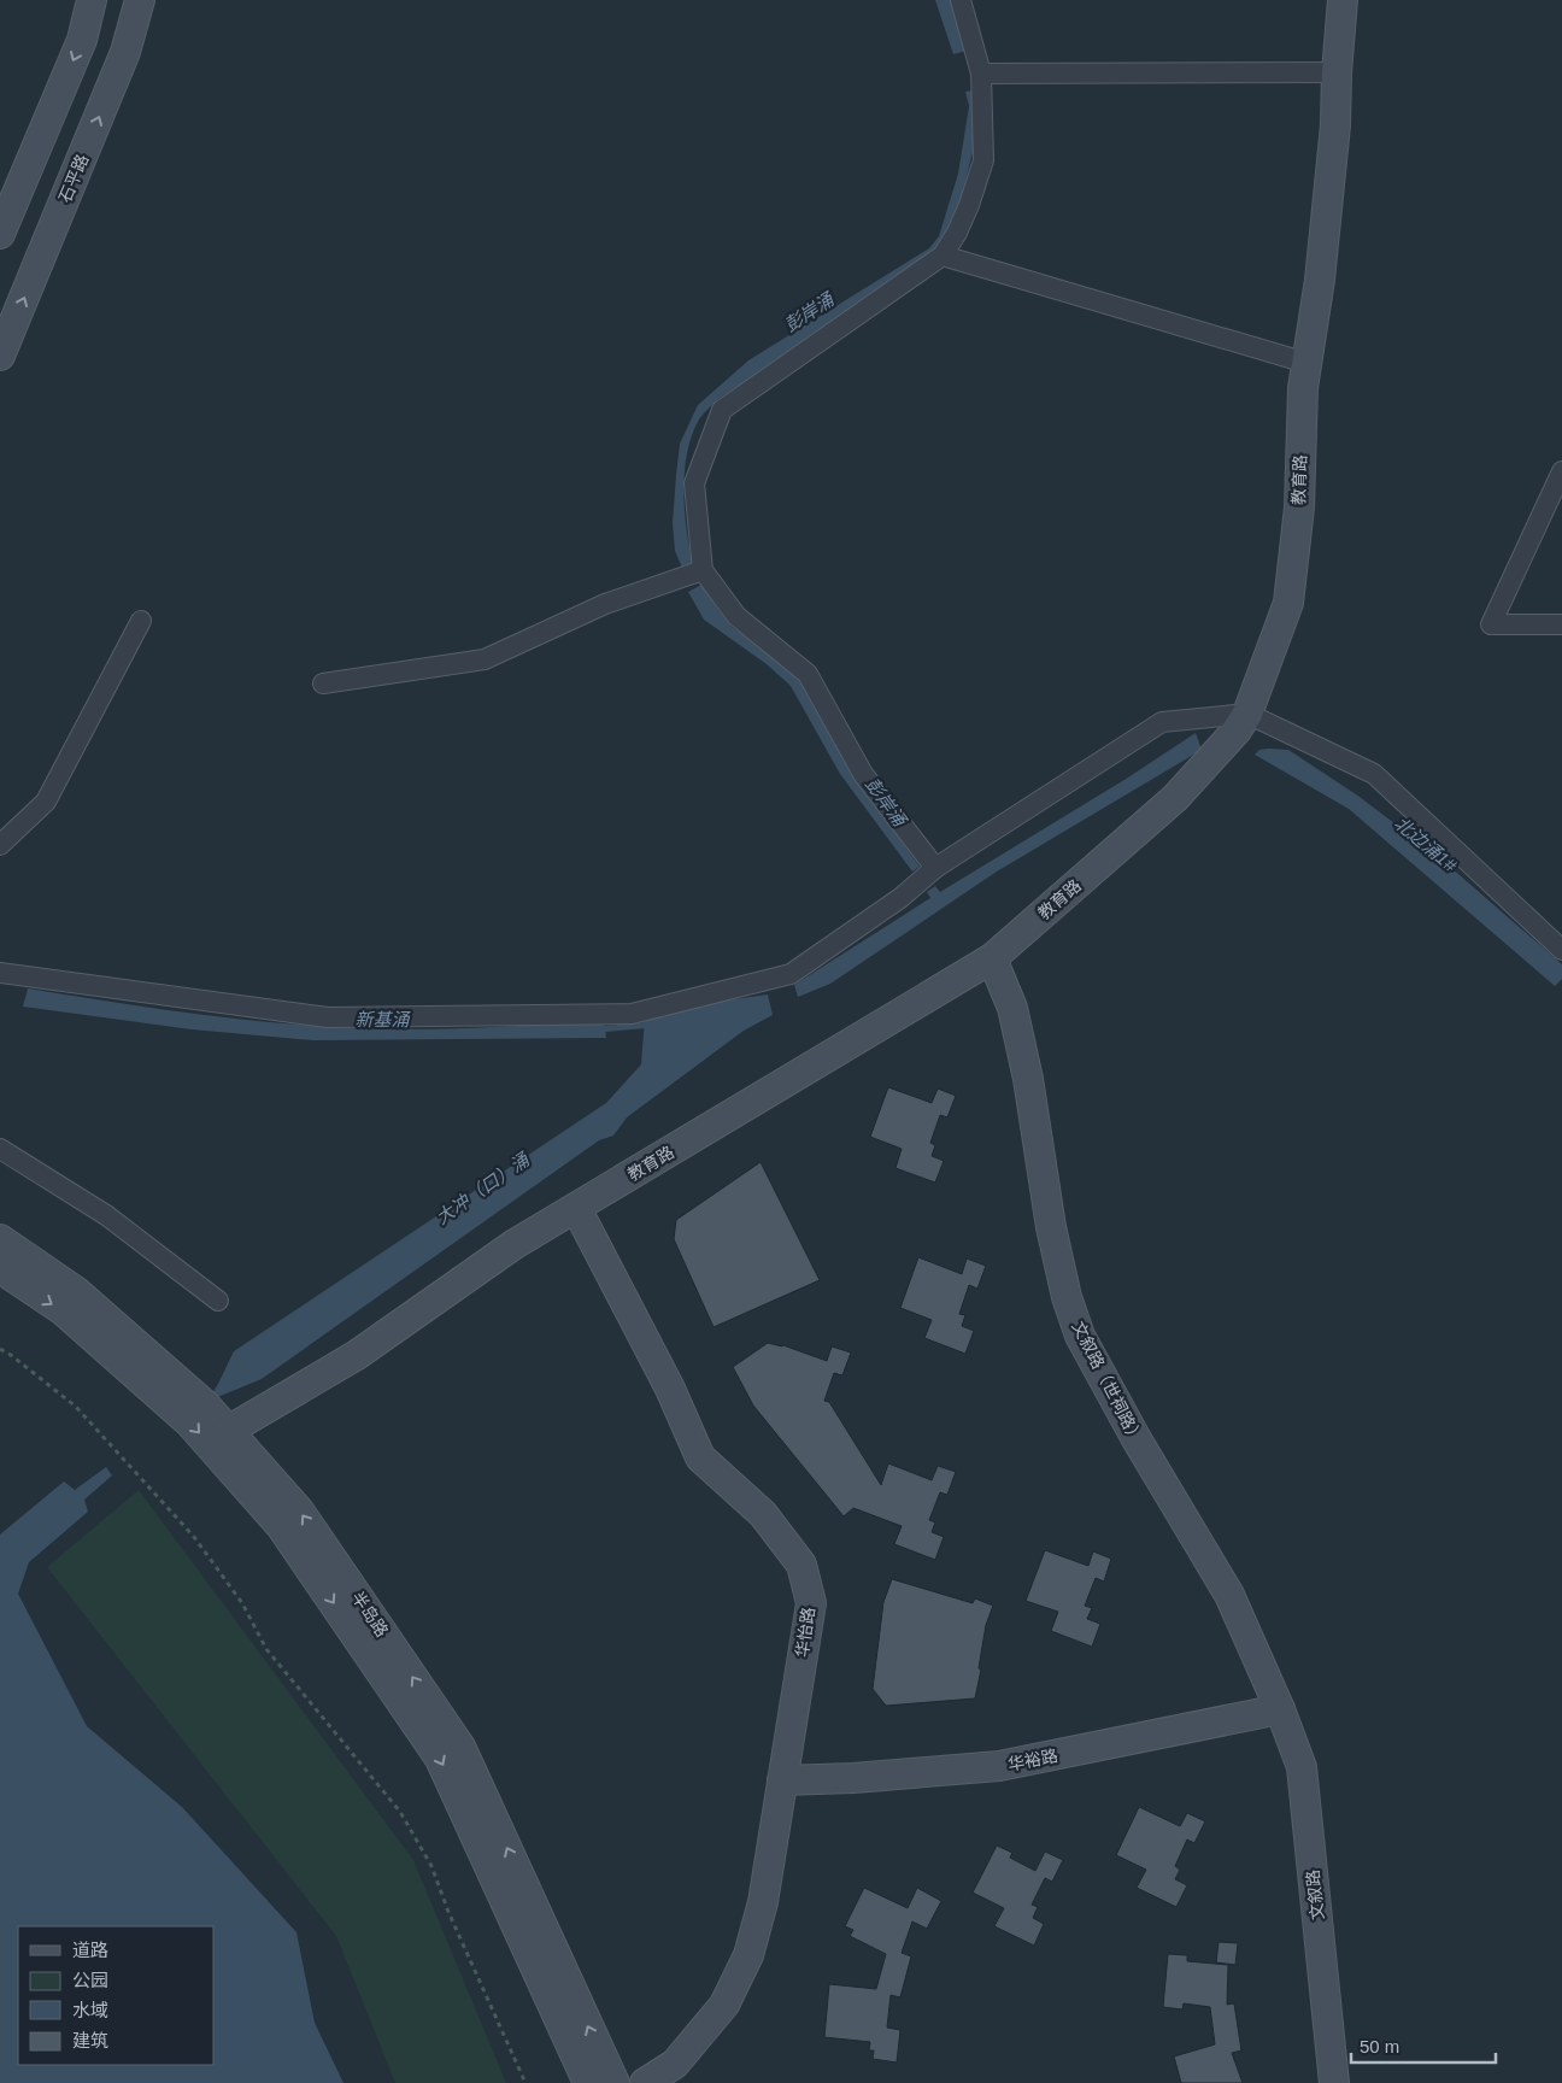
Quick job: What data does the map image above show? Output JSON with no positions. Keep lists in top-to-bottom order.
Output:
{
  "streets": {
    "street": [
      "石平路",
      "教育路",
      "文叙路（世祠路）",
      "半岛路",
      "华怡路",
      "华裕路",
      "文叙路"
    ]
  },
  "crossings": [
    ["教育路", "文叙路（世祠路）"],
    ["教育路", "半岛路"],
    ["教育路", "华怡路"],
    ["文叙路（世祠路）", "华裕路"],
    ["文叙路（世祠路）", "文叙路"],
    ["华怡路", "华裕路"],
    ["华裕路", "文叙路"]
  ],
  "water": [
    "彭岸涌",
    "北边涌1#",
    "新基涌",
    "大冲（口）涌"
  ],
  "legend": [
    "道路",
    "公园",
    "水域",
    "建筑"
  ],
  "scale_bar": "50 m"
}
